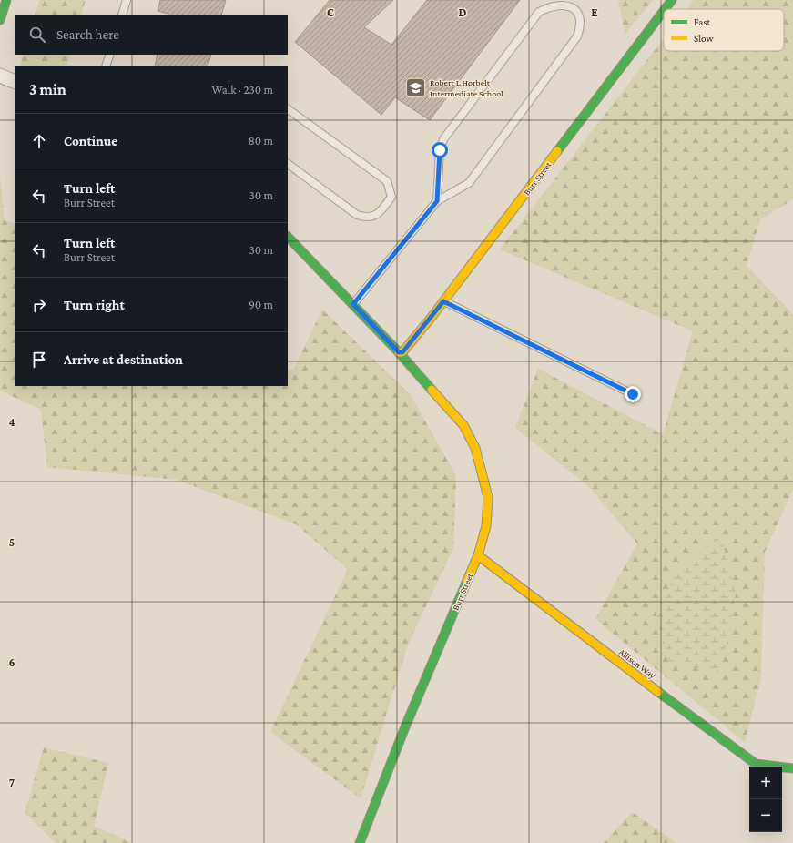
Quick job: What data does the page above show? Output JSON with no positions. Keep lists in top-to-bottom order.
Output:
{
  "streets": {
    "street": ["Burr Street", "Allison Way"]
  },
  "crossings": [
    ["Burr Street", "Allison Way"]
  ],
  "places": {
    "school or university": ["Robert L Horbelt Intermediate School"]
  },
  "legend": ["Fast", "Slow"],
  "page": {
    "search": "Search here",
    "heading": ["3 min", "Walk · 230 m"],
    "list": [
      ["Continue", "80 m"],
      ["Turn left", "Burr Street", "30 m"],
      ["Turn left", "Burr Street", "30 m"],
      ["Turn right", "90 m"],
      "Arrive at destination"
    ],
    "map_buttons": ["+", "−"]
  },
  "grid": {
    "columns": ["C", "D", "E"],
    "rows": [
      "4",
      "5",
      "6",
      "7"
    ]
  }
}
